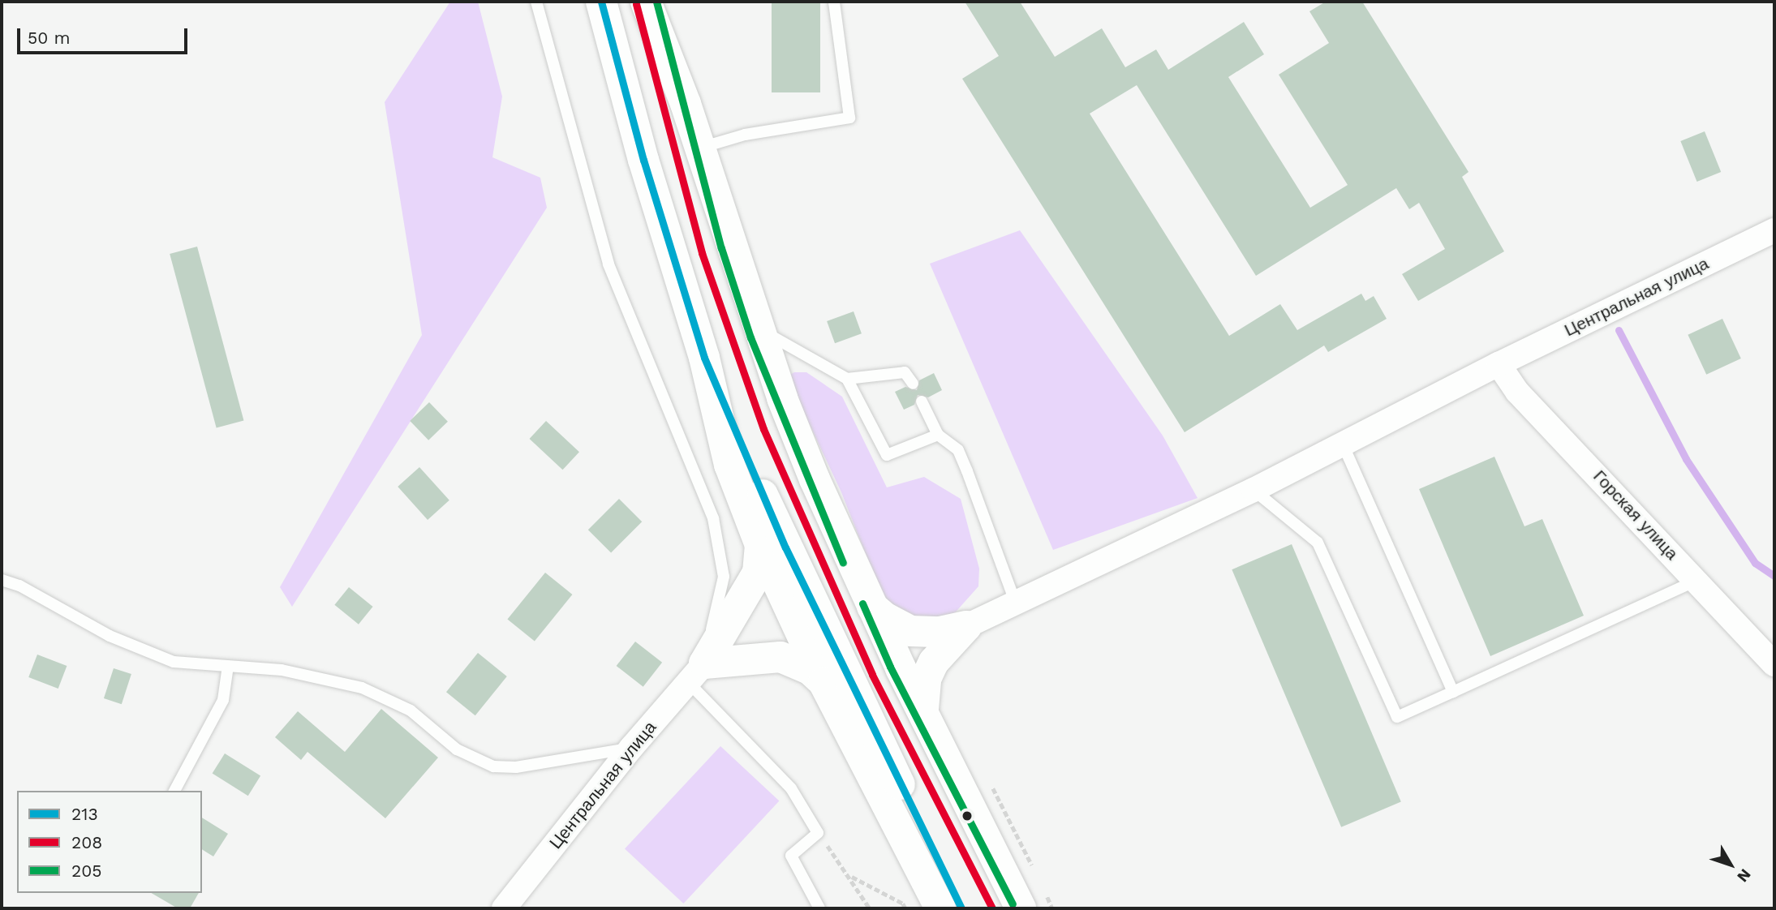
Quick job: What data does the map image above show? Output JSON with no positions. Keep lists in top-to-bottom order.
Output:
{
  "streets": {
    "street": ["Центральная улица", "Горская улица"]
  },
  "crossings": [
    ["Центральная улица", "Горская улица"]
  ],
  "lines": ["transit line 213", "transit line 205", "transit line 208"],
  "legend": ["213", "208", "205"],
  "scale_bar": "50 m",
  "north": "bottom right"
}
